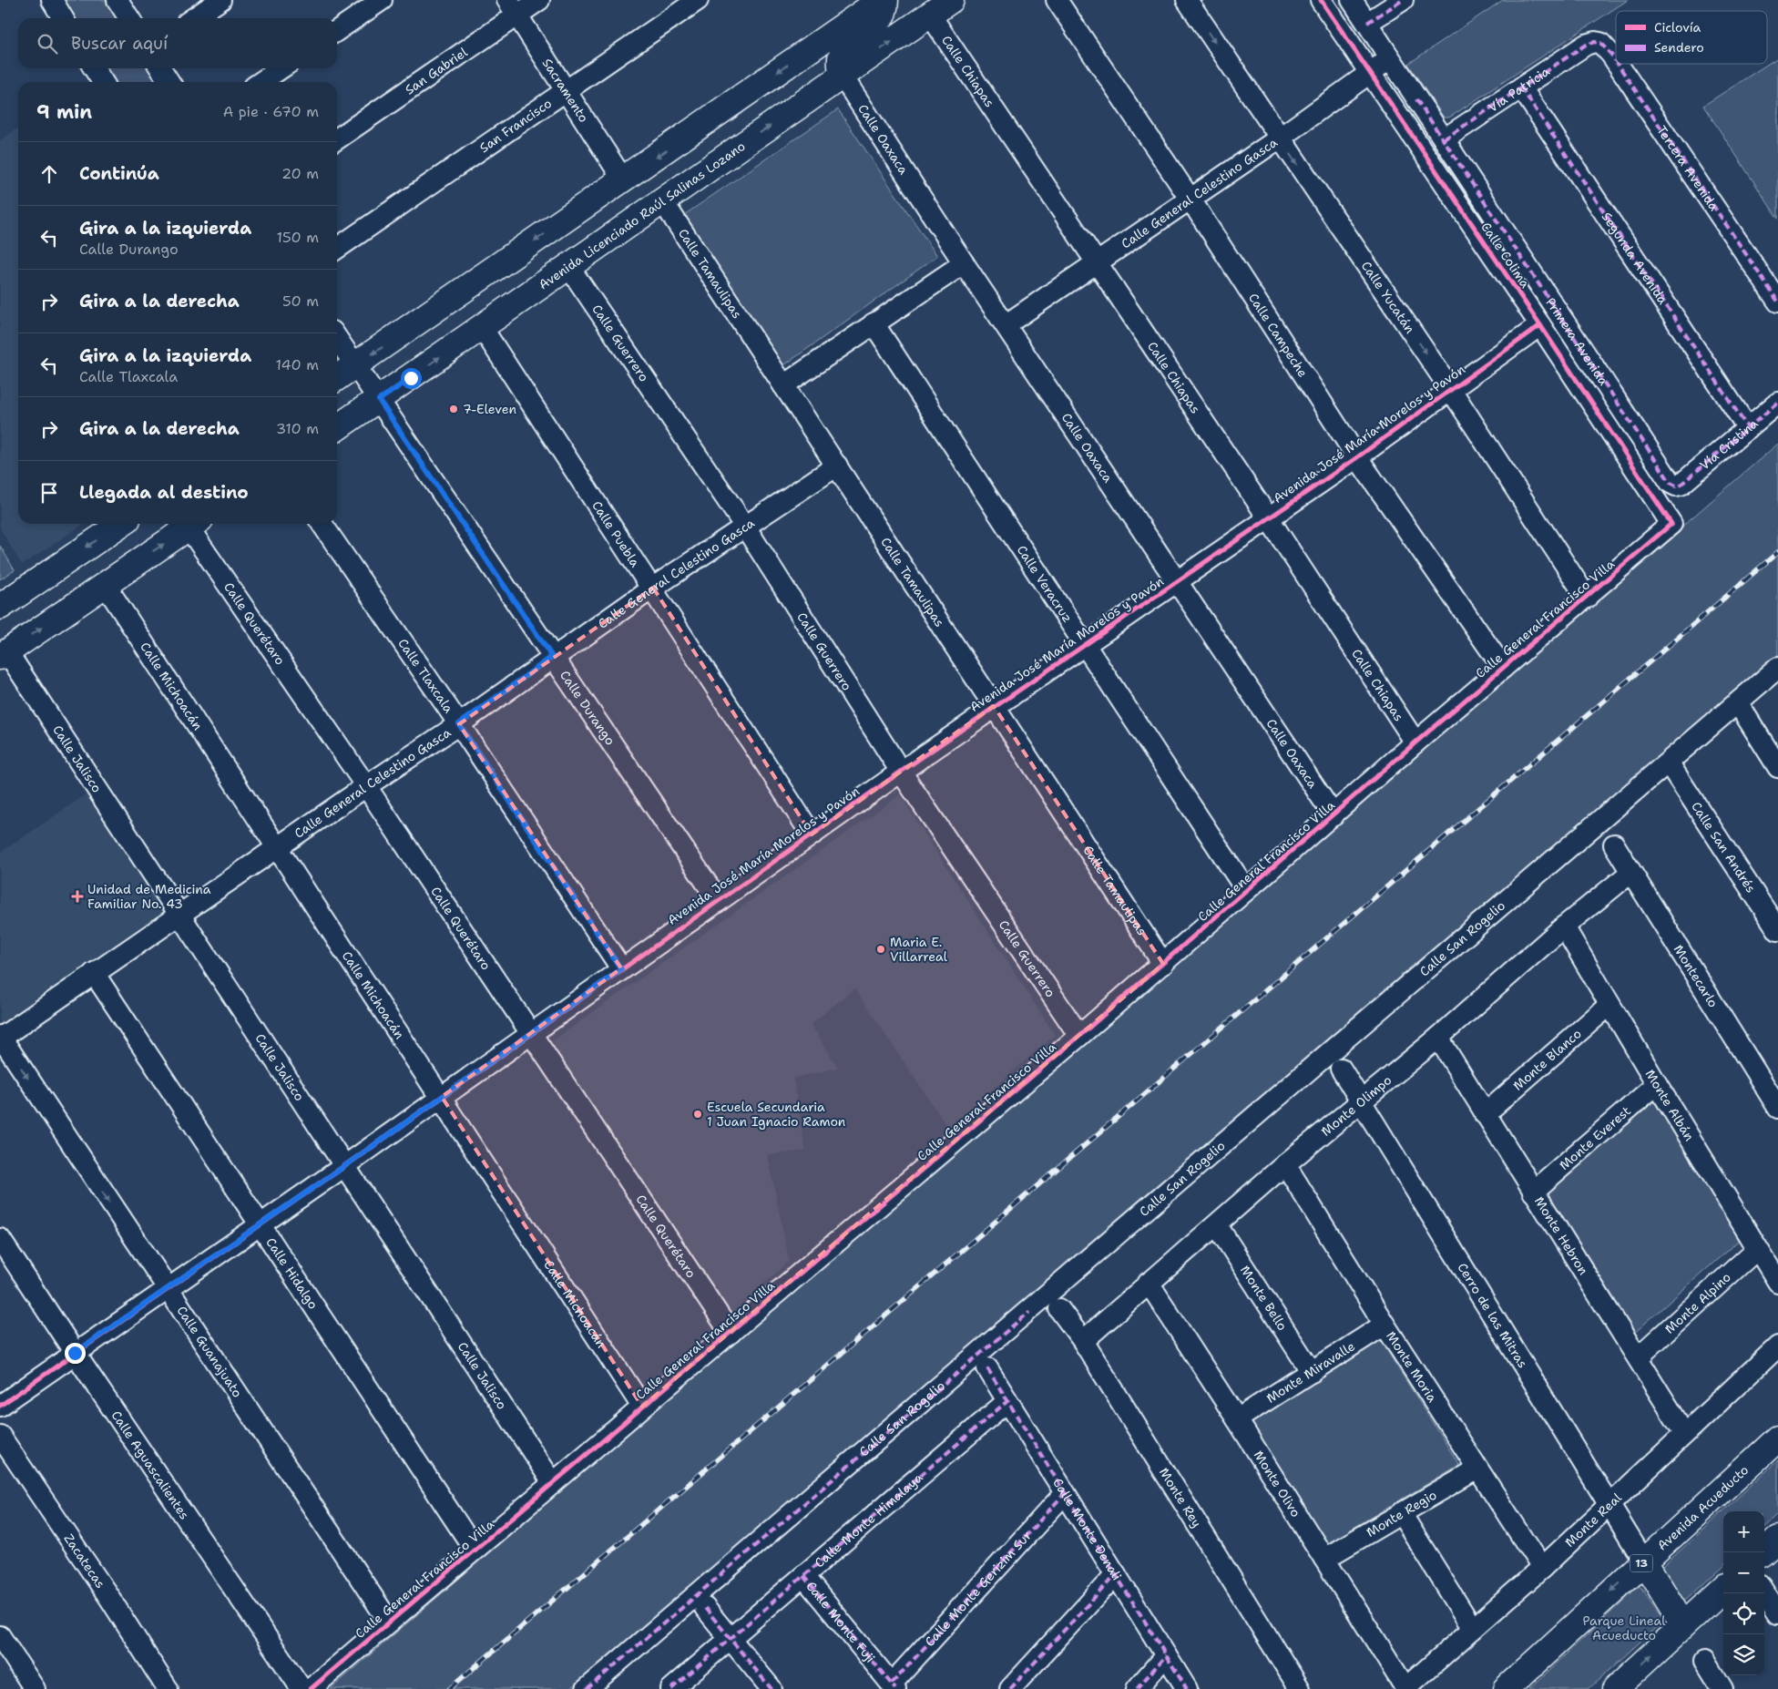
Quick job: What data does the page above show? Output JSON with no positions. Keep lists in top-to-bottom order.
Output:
{
  "streets": {
    "main road": ["Avenida Licenciado Raúl Salinas Lozano", "Avenida Acueducto", "13"],
    "street": [
      "San Gabriel",
      "Calle Chiapas",
      "Vía Patricia",
      "Sacramento",
      "San Francisco",
      "Calle Oaxaca",
      "Tercera Avenida",
      "Calle General Celestino Gasca",
      "Calle Colima",
      "Segunda Avenida",
      "Calle Tamaulipas",
      "Calle Yucatán",
      "Calle Campeche",
      "Primera Avenida",
      "Calle Guerrero",
      "Avenida José María Morelos y Pavón",
      "Vía Cristina",
      "Calle Puebla",
      "Calle Veracruz",
      "Calle General Francisco Villa",
      "Calle Querétaro",
      "Calle Tlaxcala",
      "Calle Michoacán",
      "Calle Durango",
      "Calle Jalisco",
      "Calle San Andrés",
      "Calle San Rogelio",
      "Montecarlo",
      "Monte Blanco",
      "Monte Albán",
      "Monte Olimpo",
      "Monte Everest",
      "Monte Hebron",
      "Calle Hidalgo",
      "Monte Bello",
      "Monte Alpino",
      "Cerro de las Mitras",
      "Calle Guanajuato",
      "Monte Moria",
      "Monte Miravalle",
      "Calle Aguascalientes",
      "Monte Olivo",
      "Monte Rey",
      "Monte Regio",
      "Monte Real",
      "Calle Monte Himalaya",
      "Calle Monte Denali",
      "Zacatecas",
      "Calle Monte Gerizim Sur",
      "Calle Monte Fuji"
    ]
  },
  "crossings": [
    ["San Gabriel", "Sacramento"],
    ["Calle Chiapas", "Calle General Celestino Gasca"],
    ["Calle Chiapas", "Avenida Licenciado Raúl Salinas Lozano"],
    ["Calle Chiapas", "Avenida José María Morelos y Pavón"],
    ["Calle Chiapas", "Calle General Francisco Villa"],
    ["Vía Patricia", "Tercera Avenida"],
    ["Vía Patricia", "Segunda Avenida"],
    ["Vía Patricia", "Primera Avenida"],
    ["Sacramento", "San Francisco"],
    ["Calle Oaxaca", "Calle General Celestino Gasca"],
    ["Calle Oaxaca", "Avenida Licenciado Raúl Salinas Lozano"],
    ["Calle Oaxaca", "Avenida José María Morelos y Pavón"],
    ["Calle Oaxaca", "Calle General Francisco Villa"],
    ["Calle General Celestino Gasca", "Calle Colima"],
    ["Calle General Celestino Gasca", "Calle Tamaulipas"],
    ["Calle General Celestino Gasca", "Calle Yucatán"],
    ["Calle General Celestino Gasca", "Calle Campeche"],
    ["Calle General Celestino Gasca", "Primera Avenida"],
    ["Calle General Celestino Gasca", "Calle Guerrero"],
    ["Calle General Celestino Gasca", "Calle Puebla"],
    ["Calle General Celestino Gasca", "Calle Querétaro"],
    ["Calle General Celestino Gasca", "Calle Tlaxcala"],
    ["Calle General Celestino Gasca", "Calle Michoacán"],
    ["Calle General Celestino Gasca", "Calle Durango"],
    ["Calle General Celestino Gasca", "Calle Jalisco"],
    ["Calle General Celestino Gasca", "Calle Hidalgo"],
    ["Calle General Celestino Gasca", "Calle Guanajuato"],
    ["Avenida Licenciado Raúl Salinas Lozano", "Calle Tamaulipas"],
    ["Avenida Licenciado Raúl Salinas Lozano", "Calle Guerrero"],
    ["Avenida Licenciado Raúl Salinas Lozano", "Calle Puebla"],
    ["Avenida Licenciado Raúl Salinas Lozano", "Calle Durango"],
    ["Calle Colima", "Avenida José María Morelos y Pavón"],
    ["Calle Colima", "Calle General Francisco Villa"],
    ["Segunda Avenida", "Vía Cristina"],
    ["Calle Tamaulipas", "Avenida José María Morelos y Pavón"],
    ["Calle Tamaulipas", "Calle General Francisco Villa"],
    ["Calle Yucatán", "Avenida José María Morelos y Pavón"],
    ["Calle Yucatán", "Calle General Francisco Villa"],
    ["Calle Campeche", "Avenida José María Morelos y Pavón"],
    ["Calle Campeche", "Calle General Francisco Villa"],
    ["Primera Avenida", "Vía Cristina"],
    ["Calle Guerrero", "Avenida José María Morelos y Pavón"],
    ["Calle Guerrero", "Calle General Francisco Villa"],
    ["Avenida José María Morelos y Pavón", "Calle Puebla"],
    ["Avenida José María Morelos y Pavón", "Calle Veracruz"],
    ["Avenida José María Morelos y Pavón", "Calle Querétaro"],
    ["Avenida José María Morelos y Pavón", "Calle Tlaxcala"],
    ["Avenida José María Morelos y Pavón", "Calle Michoacán"],
    ["Avenida José María Morelos y Pavón", "Calle Durango"],
    ["Avenida José María Morelos y Pavón", "Calle Jalisco"],
    ["Avenida José María Morelos y Pavón", "Calle Hidalgo"],
    ["Avenida José María Morelos y Pavón", "Calle Guanajuato"],
    ["Avenida José María Morelos y Pavón", "Calle Aguascalientes"],
    ["Calle Veracruz", "Calle General Francisco Villa"],
    ["Calle General Francisco Villa", "Calle Querétaro"],
    ["Calle General Francisco Villa", "Calle Michoacán"],
    ["Calle General Francisco Villa", "Calle Jalisco"],
    ["Calle General Francisco Villa", "Calle Hidalgo"],
    ["Calle General Francisco Villa", "Calle Guanajuato"],
    ["Calle San Andrés", "Calle San Rogelio"],
    ["Montecarlo", "Monte Olimpo"],
    ["Monte Blanco", "Monte Albán"],
    ["Monte Blanco", "Monte Hebron"],
    ["Monte Albán", "Monte Olimpo"],
    ["Monte Albán", "Monte Everest"],
    ["Monte Albán", "Monte Alpino"],
    ["Monte Olimpo", "Monte Hebron"],
    ["Monte Olimpo", "Monte Bello"],
    ["Monte Olimpo", "Cerro de las Mitras"],
    ["Monte Olimpo", "Monte Moria"],
    ["Monte Olimpo", "Monte Olivo"],
    ["Monte Olimpo", "Monte Rey"],
    ["Monte Everest", "Monte Hebron"],
    ["Monte Hebron", "Monte Alpino"],
    ["Monte Hebron", "Monte Real"],
    ["Monte Bello", "Monte Miravalle"],
    ["Cerro de las Mitras", "Avenida Acueducto"],
    ["Cerro de las Mitras", "Monte Real"],
    ["Monte Moria", "Monte Miravalle"],
    ["Monte Moria", "Monte Regio"],
    ["Monte Moria", "Monte Real"],
    ["Monte Miravalle", "Monte Olivo"],
    ["Monte Olivo", "Monte Regio"],
    ["Monte Olivo", "Monte Real"],
    ["Calle Monte Himalaya", "Calle Monte Denali"],
    ["Calle Monte Himalaya", "Calle Monte Fuji"],
    ["Calle Monte Denali", "Calle Monte Gerizim Sur"],
    ["Calle Monte Gerizim Sur", "Calle Monte Fuji"]
  ],
  "one_way": ["Calle Yucatán", "Calle Guanajuato"],
  "parks": ["Parque Lineal Acueducto"],
  "places": {
    "other": ["7-Eleven", "Maria E. Villarreal", "Escuela Secundaria 1 Juan Ignacio Ramon"],
    "health": ["Unidad de Medicina Familiar No. 43"]
  },
  "legend": ["Ciclovía", "Sendero"],
  "page": {
    "search": "Buscar aquí",
    "heading": ["9 min", "A pie · 670 m"],
    "list": [
      ["Continúa", "20 m"],
      ["Gira a la izquierda", "Calle Durango", "150 m"],
      ["Gira a la derecha", "50 m"],
      ["Gira a la izquierda", "Calle Tlaxcala", "140 m"],
      ["Gira a la derecha", "310 m"],
      "Llegada al destino"
    ],
    "map_buttons": ["+", "−"]
  }
}
